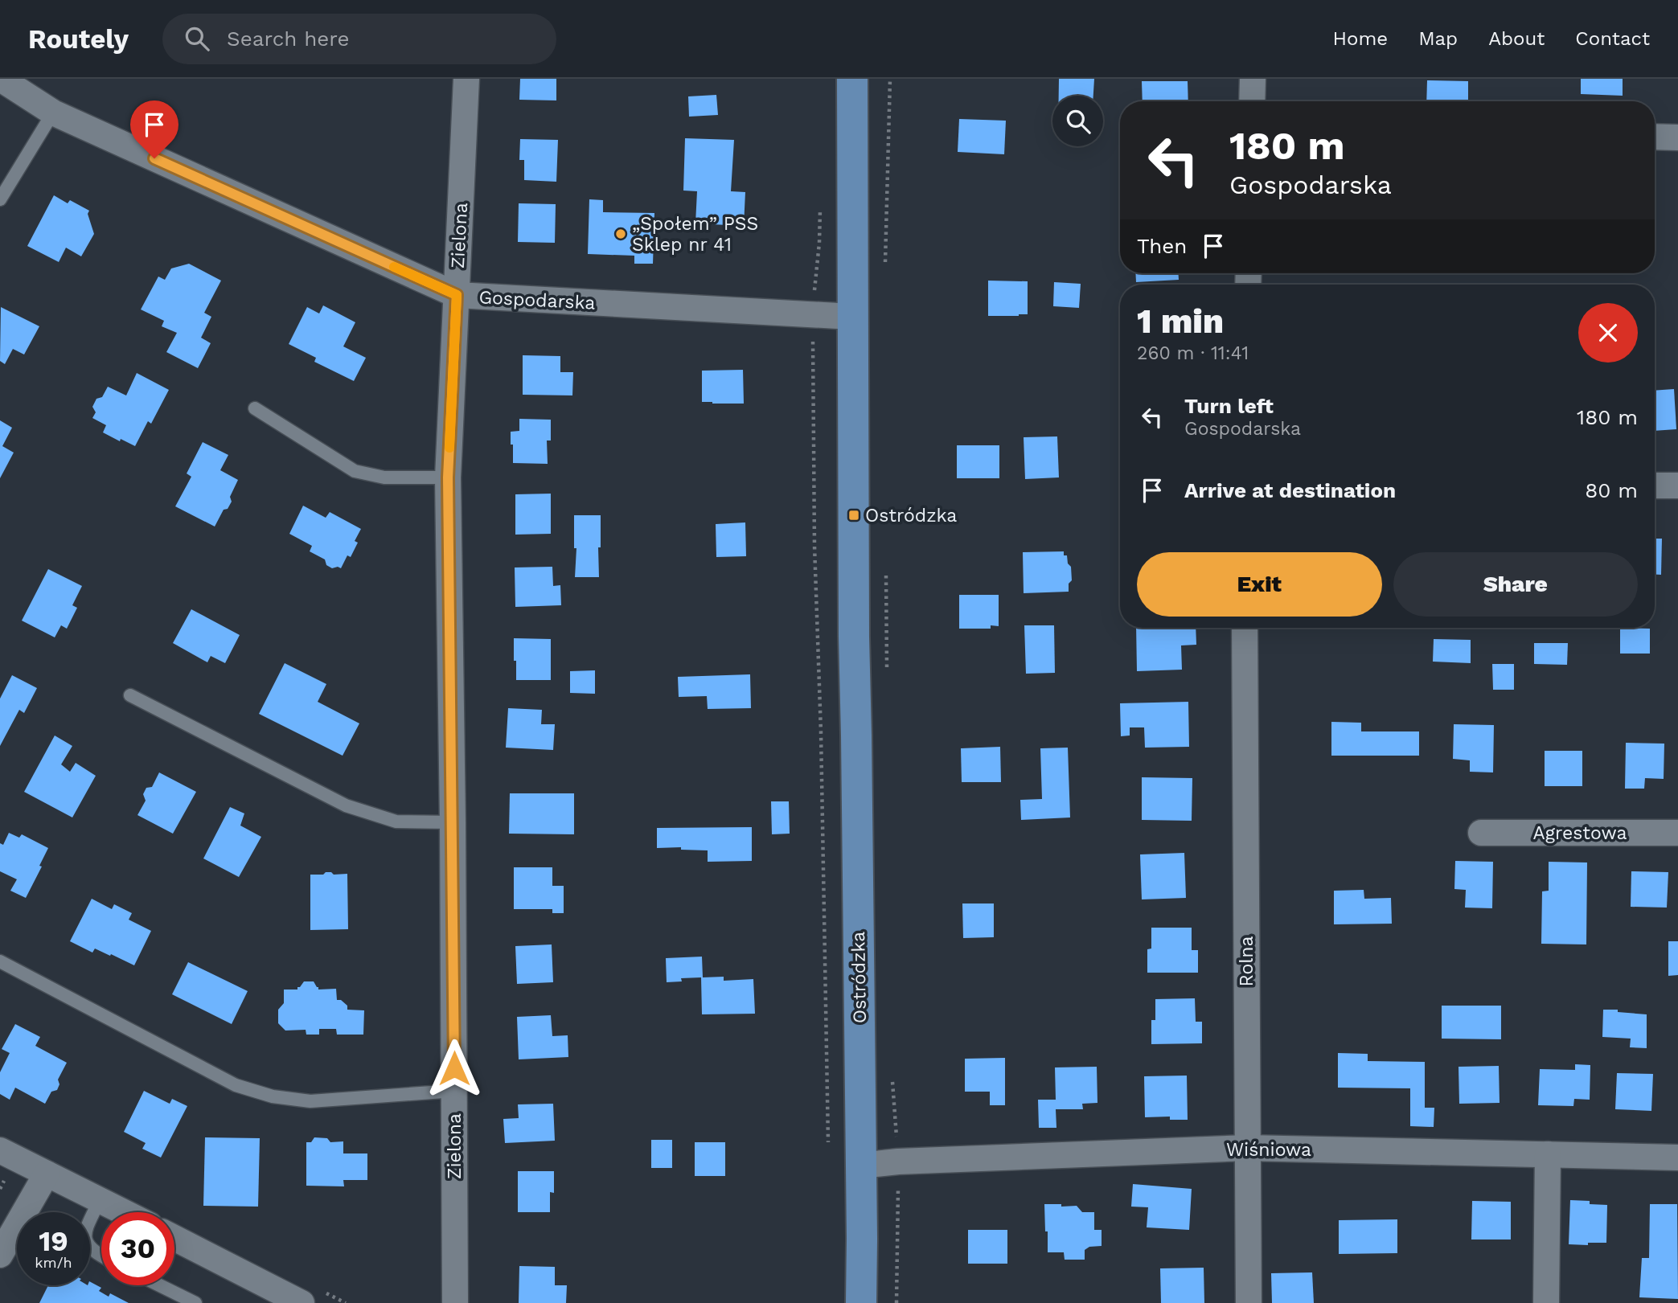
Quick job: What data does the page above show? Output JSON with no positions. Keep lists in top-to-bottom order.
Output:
{
  "streets": {
    "main road": ["Ostródzka"],
    "street": [
      "Zielona",
      "Gospodarska",
      "Agrestowa",
      "Rolna",
      "Wiśniowa"
    ]
  },
  "crossings": [
    ["Zielona", "Gospodarska"],
    ["Gospodarska", "Ostródzka"],
    ["Rolna", "Wiśniowa"],
    ["Ostródzka", "Wiśniowa"]
  ],
  "places": {
    "other": ["„Społem” PSS Sklep nr 41"],
    "transit": ["Ostródzka"]
  },
  "page": {
    "header": "Routely",
    "search": "Search here",
    "nav": [
      "Home",
      "Map",
      "About",
      "Contact"
    ],
    "turn": ["180 m", "Gospodarska"],
    "then": "Then",
    "heading": ["1 min", "260 m · 11:41"],
    "list": [
      {
        "name": "Turn left",
        "note": "Gospodarska",
        "value": "180 m"
      },
      {
        "name": "Arrive at destination",
        "value": "80 m"
      }
    ],
    "buttons": ["Exit", "Share"],
    "speed": "19 km/h",
    "limit": "30"
  }
}
